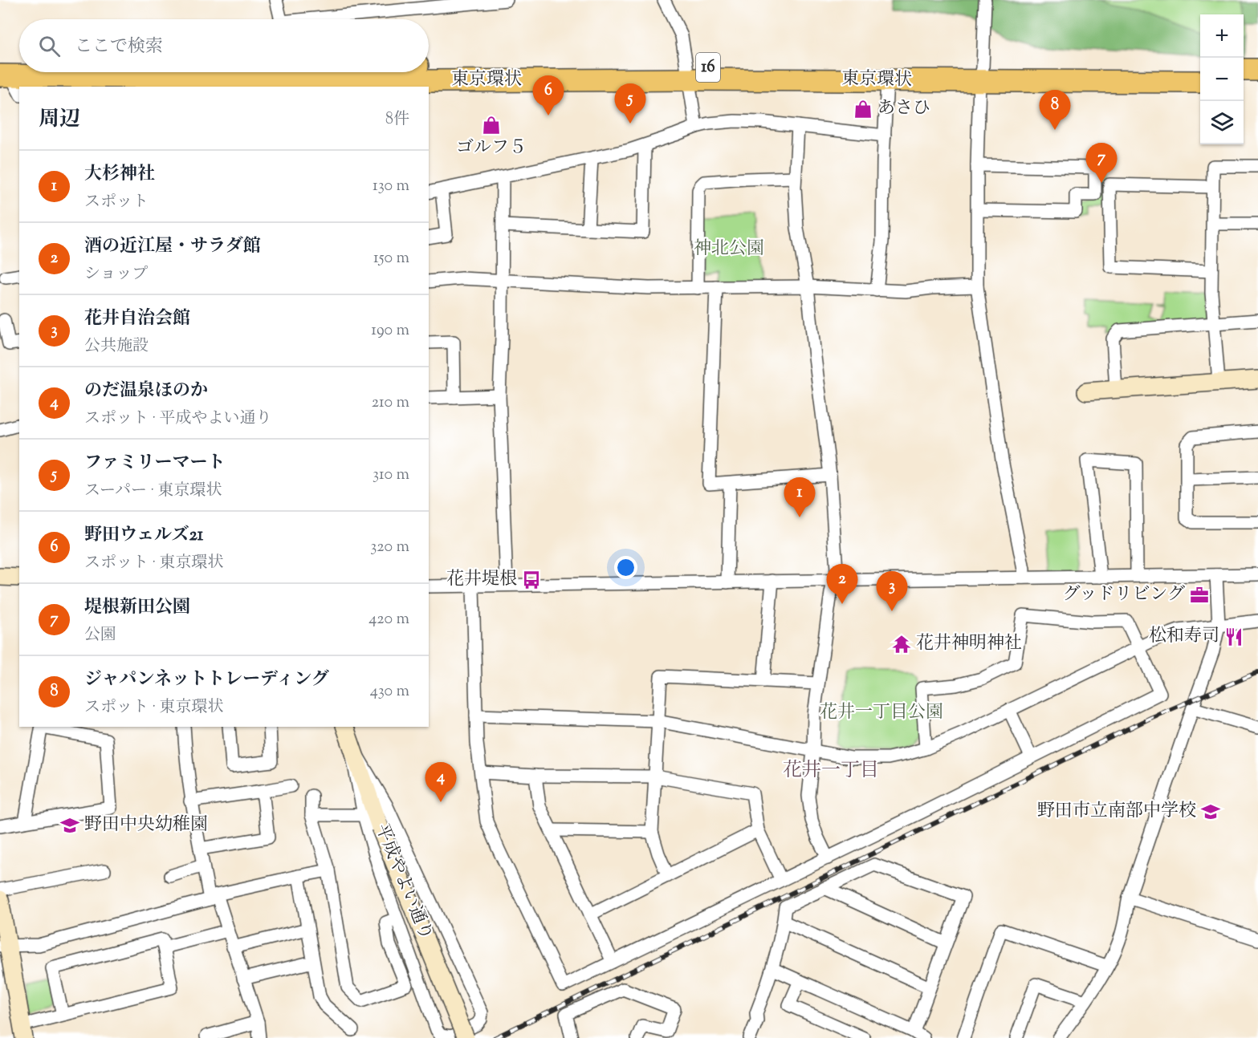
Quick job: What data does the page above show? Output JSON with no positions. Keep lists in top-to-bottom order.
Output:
{
  "streets": {
    "highway": ["16", "東京環状"],
    "street": ["平成やよい通り"]
  },
  "districts": ["花井一丁目"],
  "parks": ["神北公園", "花井一丁目公園"],
  "places": {
    "shop": ["あさひ", "ゴルフ５"],
    "bus stop": ["花井堤根"],
    "office": ["グッドリビング"],
    "restaurant": ["松和寿司"],
    "temple": ["花井神明神社"],
    "school or university": ["野田市立南部中学校", "野田中央幼稚園"]
  },
  "page": {
    "map_buttons": ["+", "−"],
    "search": "ここで検索",
    "pins": [
      "6",
      "5",
      "8",
      "7",
      "1",
      "2",
      "3",
      "4"
    ],
    "heading": ["周辺", "8件"],
    "list": [
      {
        "mark": "1",
        "name": "大杉神社",
        "note": "スポット",
        "value": "130 m"
      },
      {
        "mark": "2",
        "name": "酒の近江屋・サラダ館",
        "note": "ショップ",
        "value": "150 m"
      },
      {
        "mark": "3",
        "name": "花井自治会館",
        "note": "公共施設",
        "value": "190 m"
      },
      {
        "mark": "4",
        "name": "のだ温泉ほのか",
        "note": "スポット · 平成やよい通り",
        "value": "210 m"
      },
      {
        "mark": "5",
        "name": "ファミリーマート",
        "note": "スーパー · 東京環状",
        "value": "310 m"
      },
      {
        "mark": "6",
        "name": "野田ウェルズ21",
        "note": "スポット · 東京環状",
        "value": "320 m"
      },
      {
        "mark": "7",
        "name": "堤根新田公園",
        "note": "公園",
        "value": "420 m"
      },
      {
        "mark": "8",
        "name": "ジャパンネットトレーディング",
        "note": "スポット · 東京環状",
        "value": "430 m"
      }
    ]
  }
}
